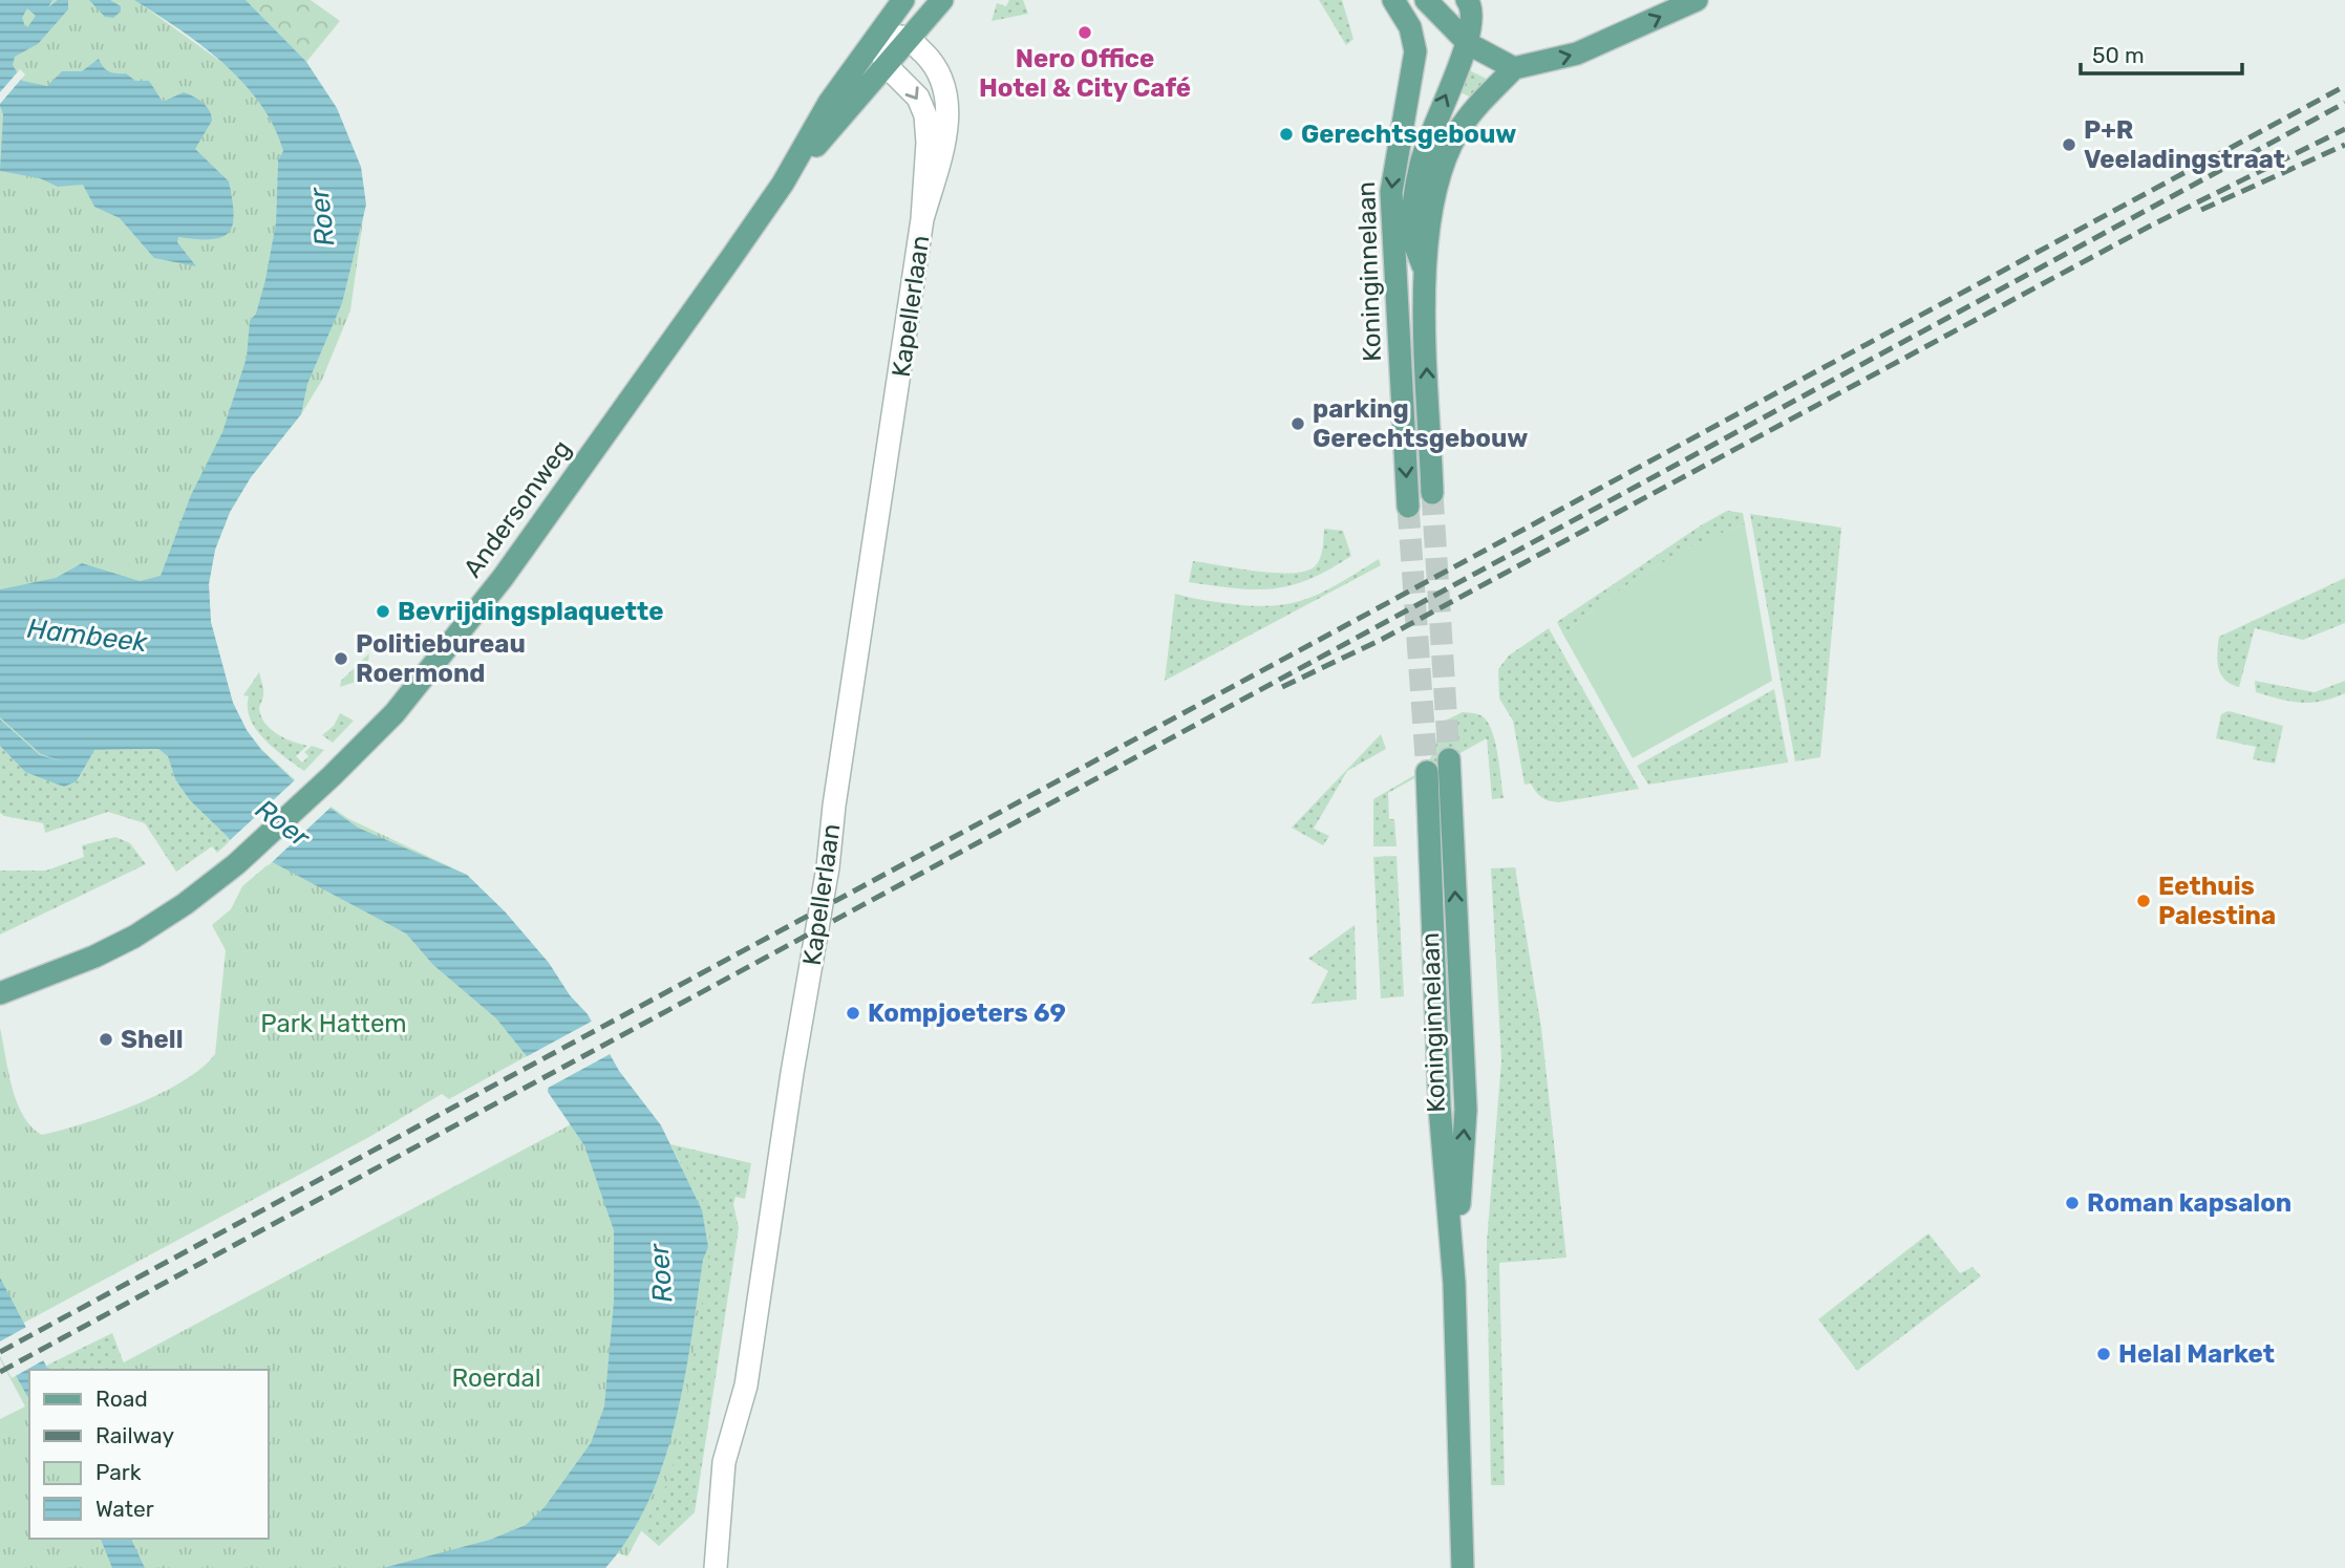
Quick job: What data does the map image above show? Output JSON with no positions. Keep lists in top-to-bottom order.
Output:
{
  "streets": {
    "main road": ["Koninginnelaan", "Andersonweg"],
    "street": ["Kapellerlaan"]
  },
  "crossings": [
    ["Kapellerlaan", "Andersonweg"]
  ],
  "water": ["Roer", "Hambeek"],
  "parks": ["Park Hattem", "Roerdal"],
  "places": [
    "Nero Office Hotel & City Café",
    "Gerechtsgebouw",
    "P+R Veeladingstraat",
    "parking Gerechtsgebouw",
    "Bevrijdingsplaquette",
    "Politiebureau Roermond",
    "Eethuis Palestina",
    "Kompjoeters 69",
    "Shell",
    "Roman kapsalon",
    "Helal Market"
  ],
  "legend": [
    "Road",
    "Railway",
    "Park",
    "Water"
  ],
  "scale_bar": "50 m"
}
